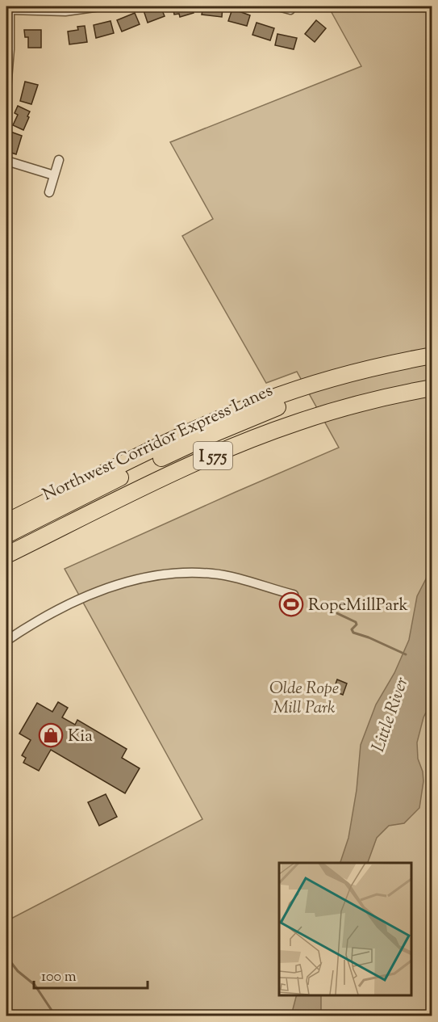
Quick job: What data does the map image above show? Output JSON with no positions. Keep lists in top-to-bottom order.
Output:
{
  "streets": {
    "highway": ["Northwest Corridor Express Lanes", "I 575"]
  },
  "crossings": [
    ["Northwest Corridor Express Lanes", "I 575"]
  ],
  "water": ["Little River"],
  "parks": ["Olde Rope Mill Park"],
  "places": {
    "sports": ["RopeMillPark"],
    "shop": ["Kia"]
  },
  "scale_bar": "100 m"
}
